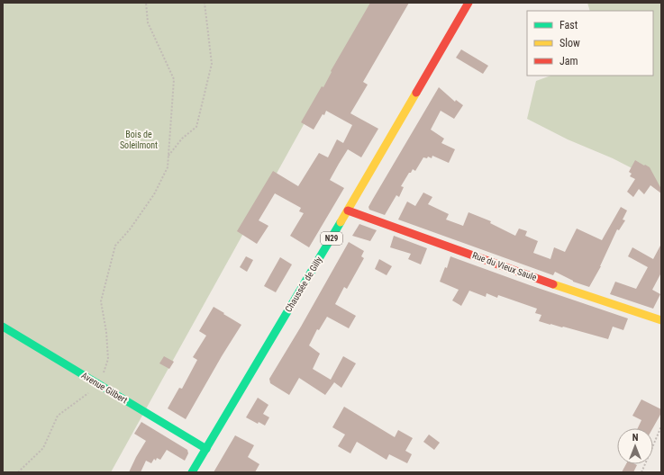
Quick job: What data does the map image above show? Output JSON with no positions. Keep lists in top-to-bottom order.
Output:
{
  "streets": {
    "street": [
      "N29",
      "Rue du Vieux Saule",
      "Chaussée de Gilly",
      "Avenue Gilbert"
    ]
  },
  "crossings": [
    ["Rue du Vieux Saule", "Chaussée de Gilly"],
    ["Chaussée de Gilly", "Avenue Gilbert"]
  ],
  "parks": ["Bois de Soleilmont"],
  "legend": ["Fast", "Slow", "Jam"],
  "north": "top"
}
